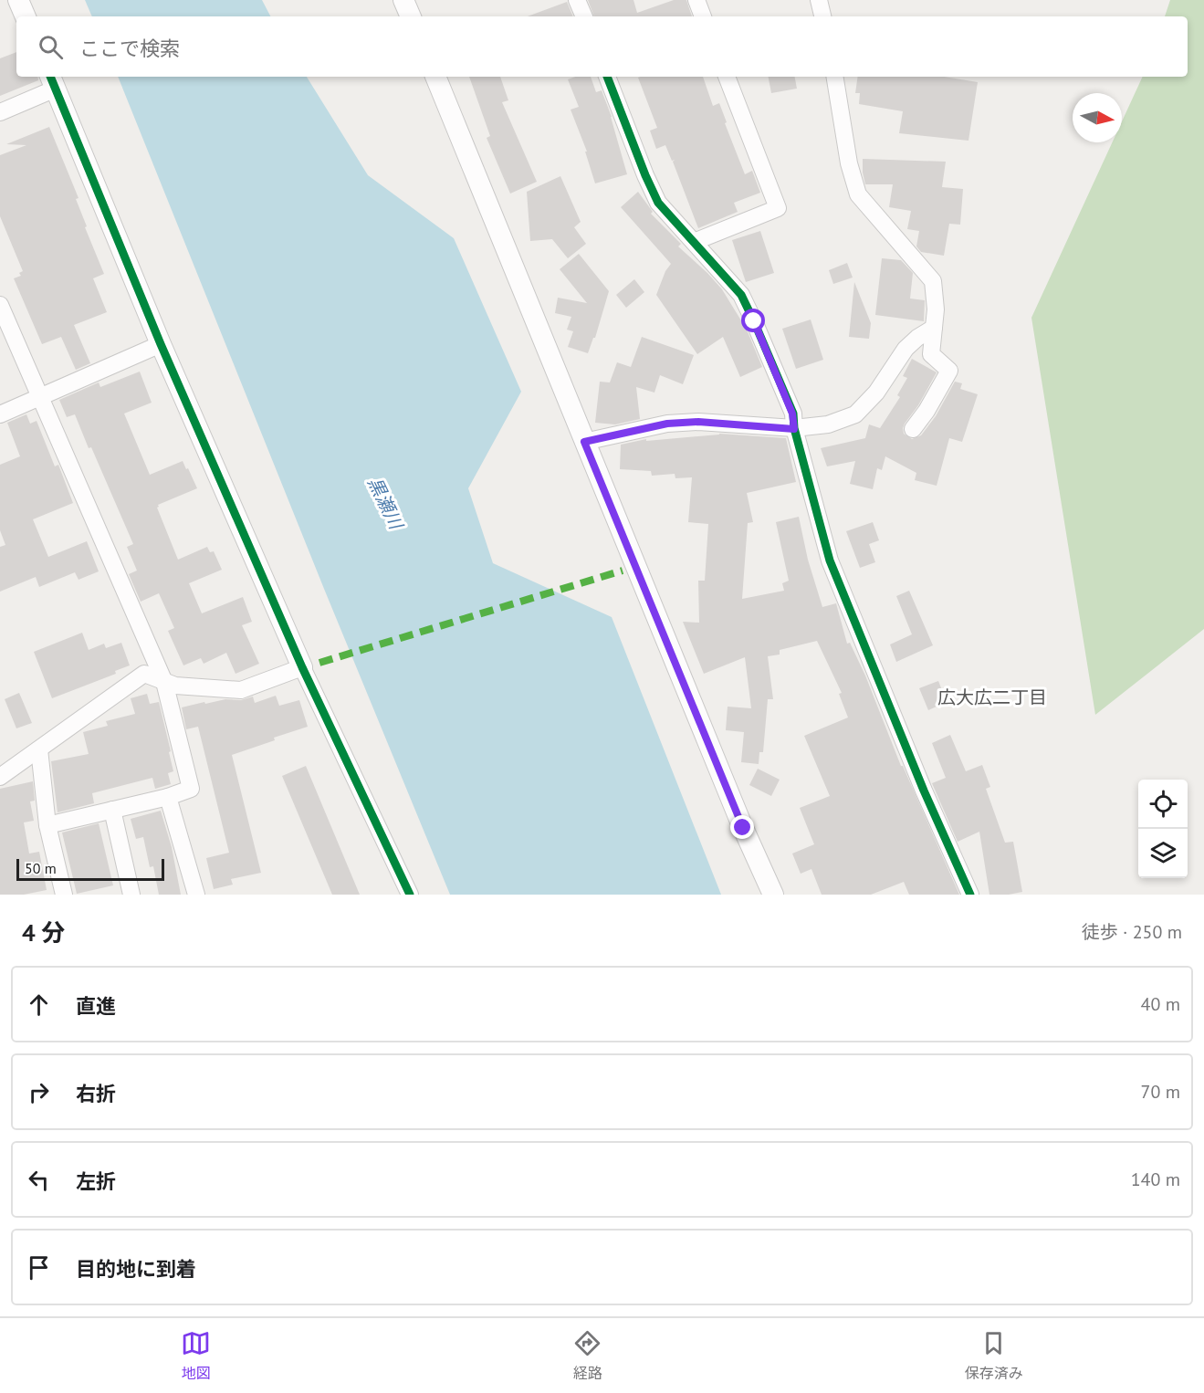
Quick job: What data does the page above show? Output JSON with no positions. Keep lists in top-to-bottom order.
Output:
{
  "districts": ["広大広二丁目"],
  "water": ["黒瀬川"],
  "scale_bar": "50 m",
  "north": "right",
  "page": {
    "search": "ここで検索",
    "scale": "50 m",
    "heading": ["4 分", "徒歩 · 250 m"],
    "list": [
      ["直進", "40 m"],
      ["右折", "70 m"],
      ["左折", "140 m"],
      "目的地に到着"
    ],
    "nav": ["地図", "経路", "保存済み"]
  }
}
